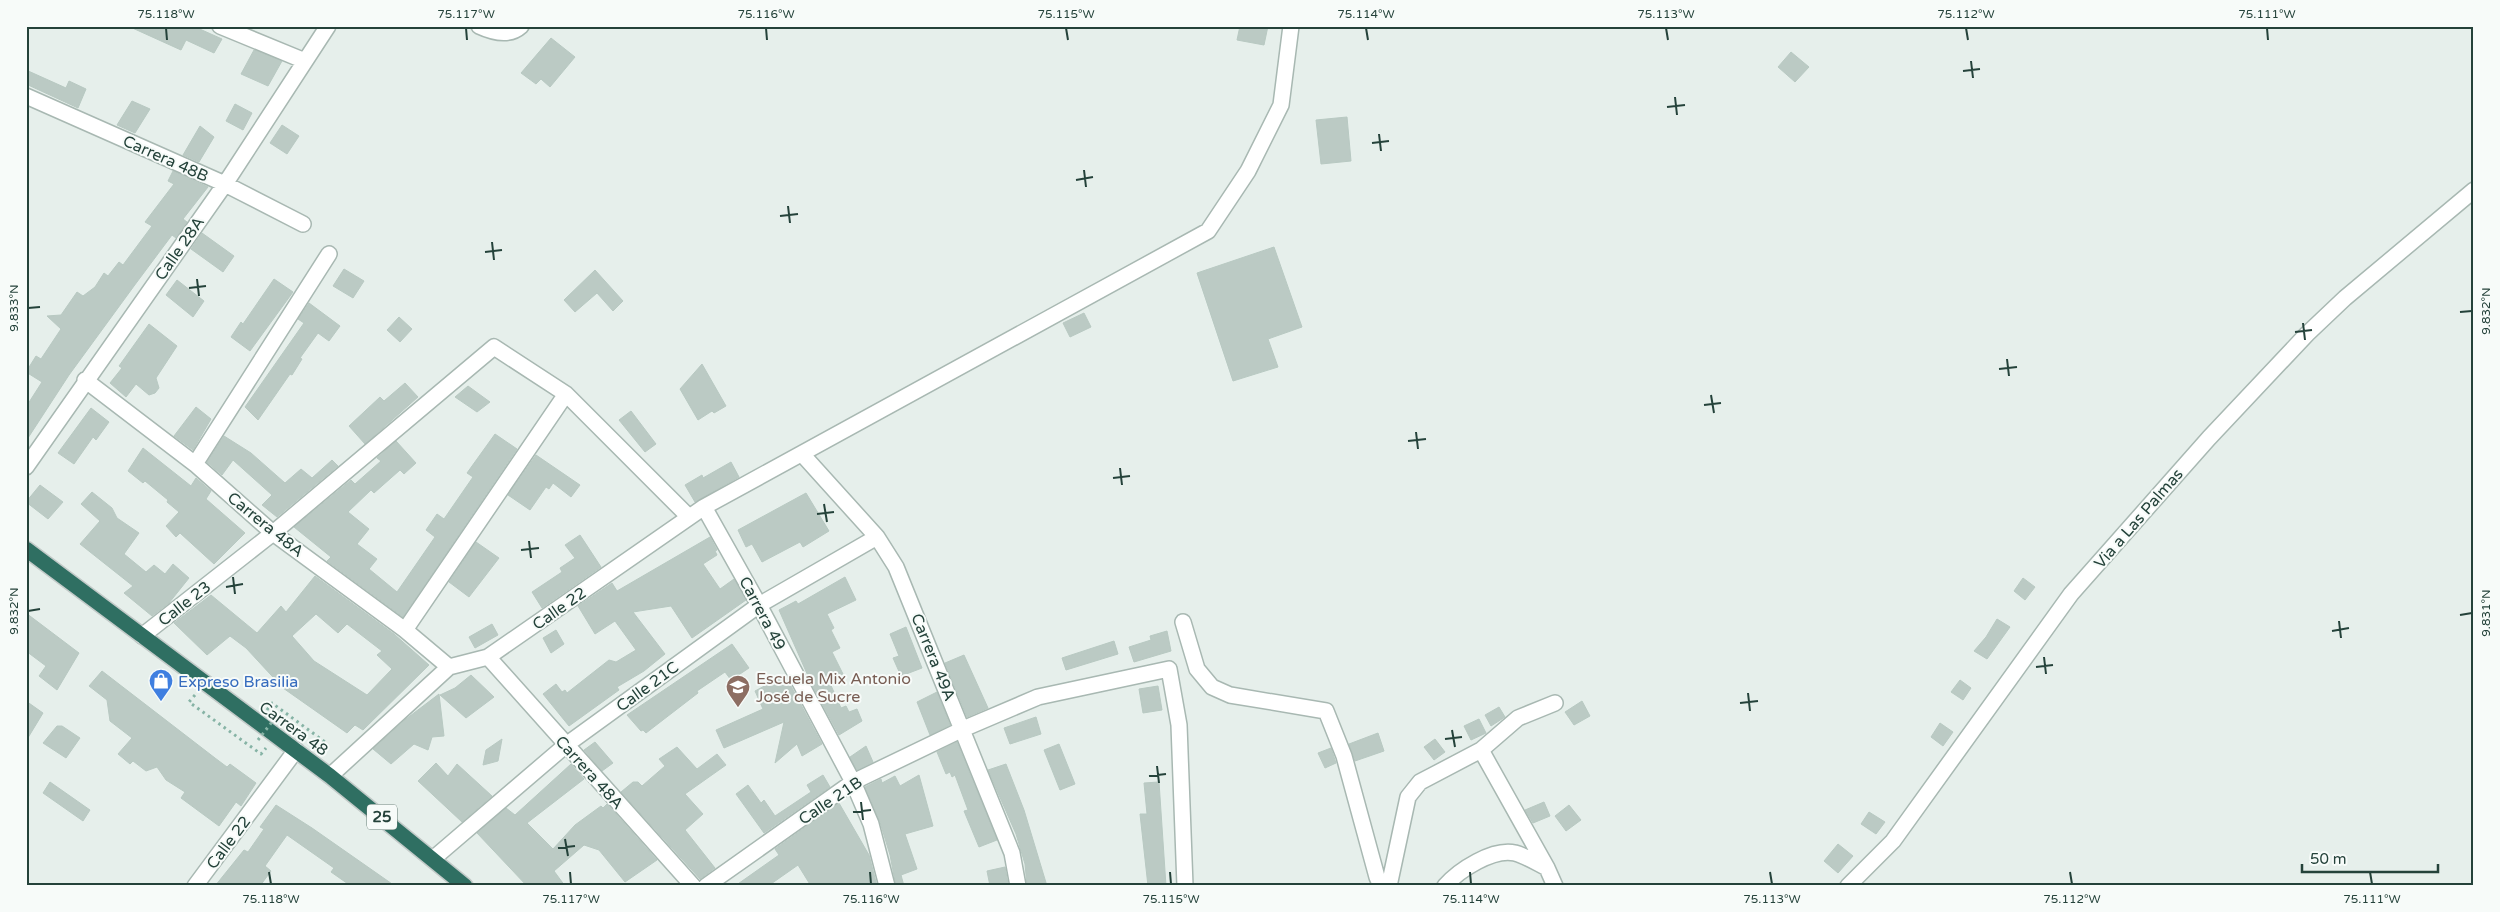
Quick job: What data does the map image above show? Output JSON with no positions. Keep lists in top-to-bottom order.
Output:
{
  "streets": {
    "highway": ["Carrera 48", "25"],
    "street": [
      "Carrera 48B",
      "Calle 28A",
      "Via a Las Palmas",
      "Carrera 48A",
      "Calle 23",
      "Calle 22",
      "Carrera 49",
      "Carrera 49A",
      "Calle 21C",
      "Calle 21B"
    ]
  },
  "crossings": [
    ["Carrera 48B", "Calle 28A"],
    ["Calle 28A", "Carrera 48A"],
    ["Carrera 48A", "Calle 23"],
    ["Carrera 48A", "Calle 22"],
    ["Carrera 48A", "Calle 21C"],
    ["Calle 23", "Carrera 48"],
    ["Calle 22", "Carrera 49"],
    ["Calle 22", "Carrera 49A"],
    ["Calle 22", "Carrera 48"],
    ["Carrera 49", "Calle 21C"],
    ["Carrera 49", "Calle 21B"],
    ["Carrera 49A", "Calle 21C"],
    ["Carrera 49A", "Calle 21B"],
    ["Calle 21C", "Carrera 48"]
  ],
  "places": {
    "shop": ["Expreso Brasilia"],
    "school or university": ["Escuela Mix Antonio José de Sucre"]
  },
  "scale_bar": "50 m",
  "coordinates": [
    "75.118°W",
    "75.117°W",
    "75.116°W",
    "75.115°W",
    "75.114°W",
    "75.113°W",
    "75.112°W",
    "75.111°W",
    "9.833°N",
    "9.832°N",
    "9.831°N"
  ]
}
